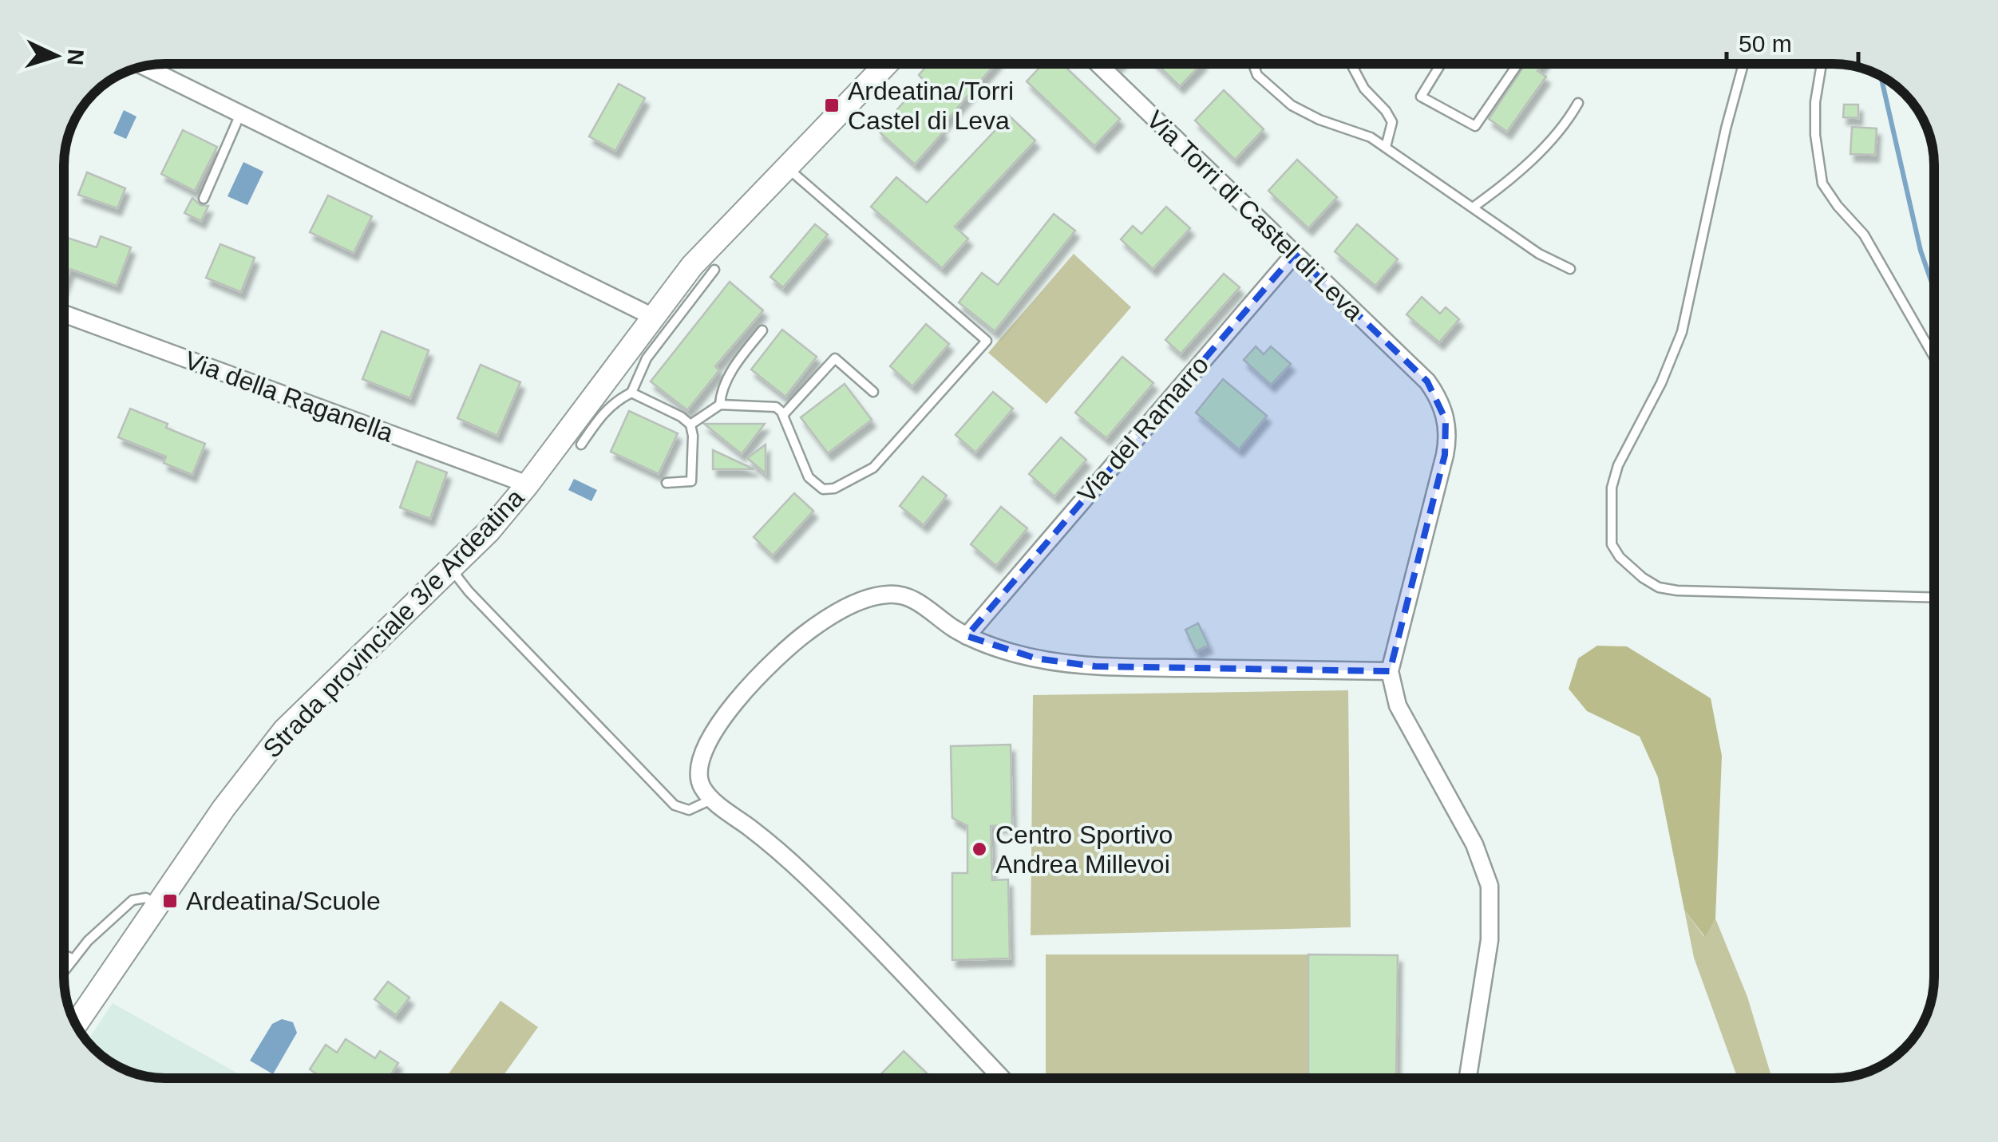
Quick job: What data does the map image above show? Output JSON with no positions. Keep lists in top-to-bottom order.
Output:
{
  "streets": {
    "main road": ["Strada provinciale 3/e Ardeatina"],
    "street": ["Via Torri di Castel di Leva", "Via della Raganella", "Via del Ramarro"]
  },
  "crossings": [
    ["Via Torri di Castel di Leva", "Via del Ramarro"],
    ["Via della Raganella", "Strada provinciale 3/e Ardeatina"]
  ],
  "places": {
    "transit": ["Ardeatina/Torri Castel di Leva", "Ardeatina/Scuole"],
    "other": ["Centro Sportivo Andrea Millevoi"]
  },
  "scale_bar": "50 m",
  "north": "right"
}
